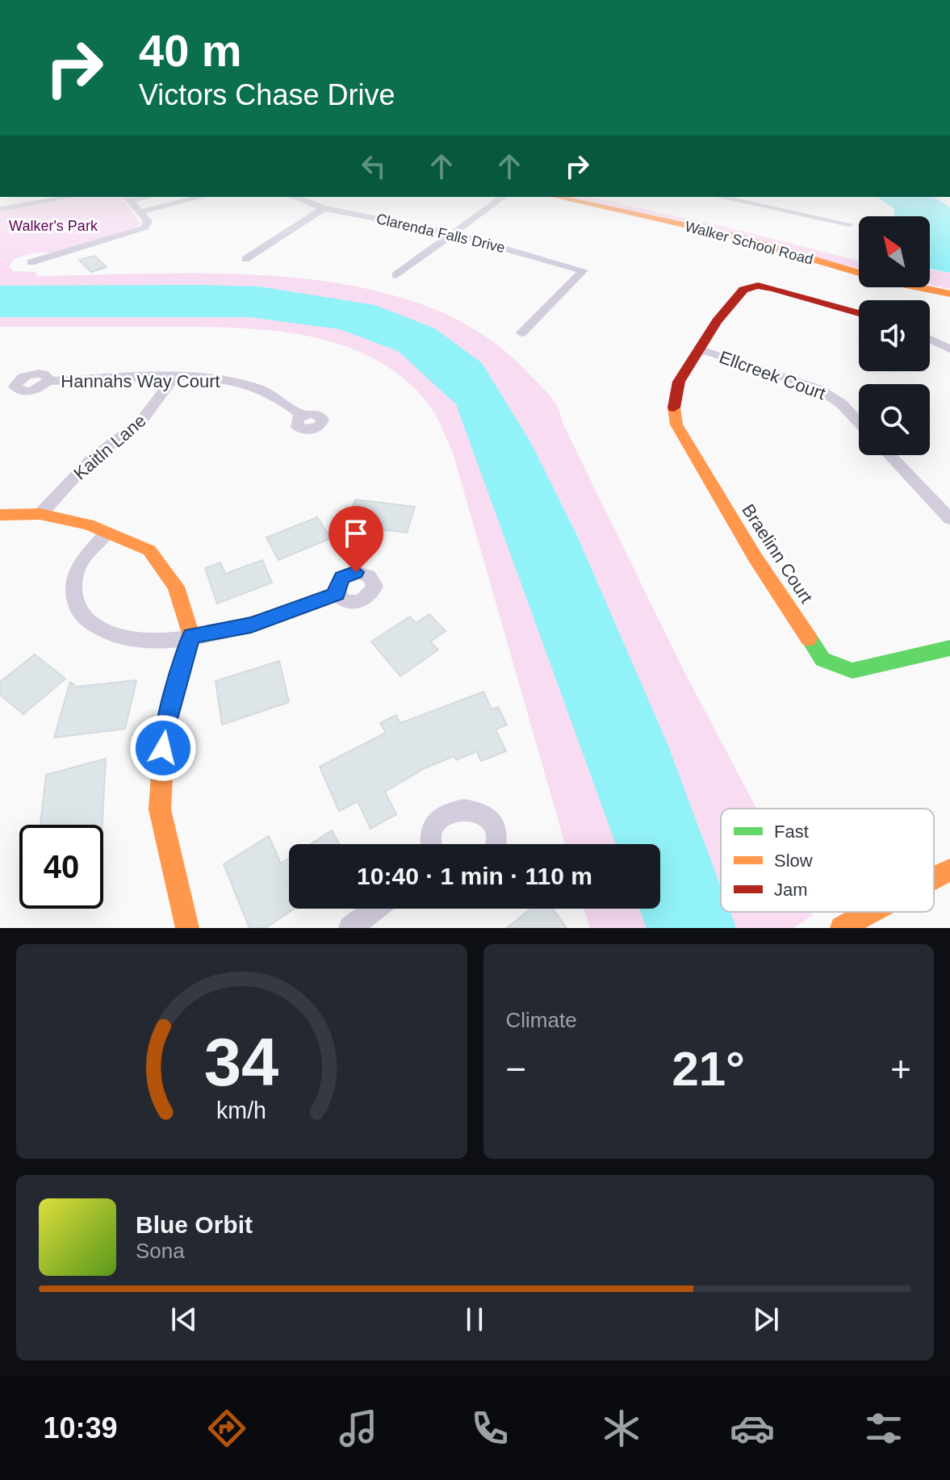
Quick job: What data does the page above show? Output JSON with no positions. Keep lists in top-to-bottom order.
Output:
{
  "streets": {
    "street": [
      "Clarenda Falls Drive",
      "Walker School Road",
      "Ellcreek Court",
      "Hannahs Way Court",
      "Kaitln Lane",
      "Braelinn Court"
    ]
  },
  "crossings": [
    ["Ellcreek Court", "Braelinn Court"],
    ["Hannahs Way Court", "Kaitln Lane"]
  ],
  "parks": ["Walker's Park"],
  "legend": ["Fast", "Slow", "Jam"],
  "north": "top left",
  "page": {
    "turn": ["40 m", "Victors Chase Drive"],
    "limit": "40",
    "trip": "10:40 · 1 min · 110 m",
    "tile": "Climate",
    "heat": ["−", "21°", "+"],
    "song": ["Blue Orbit", "Sona"],
    "tabs": "10:39",
    "gauge": ["34", "km/h"]
  }
}
